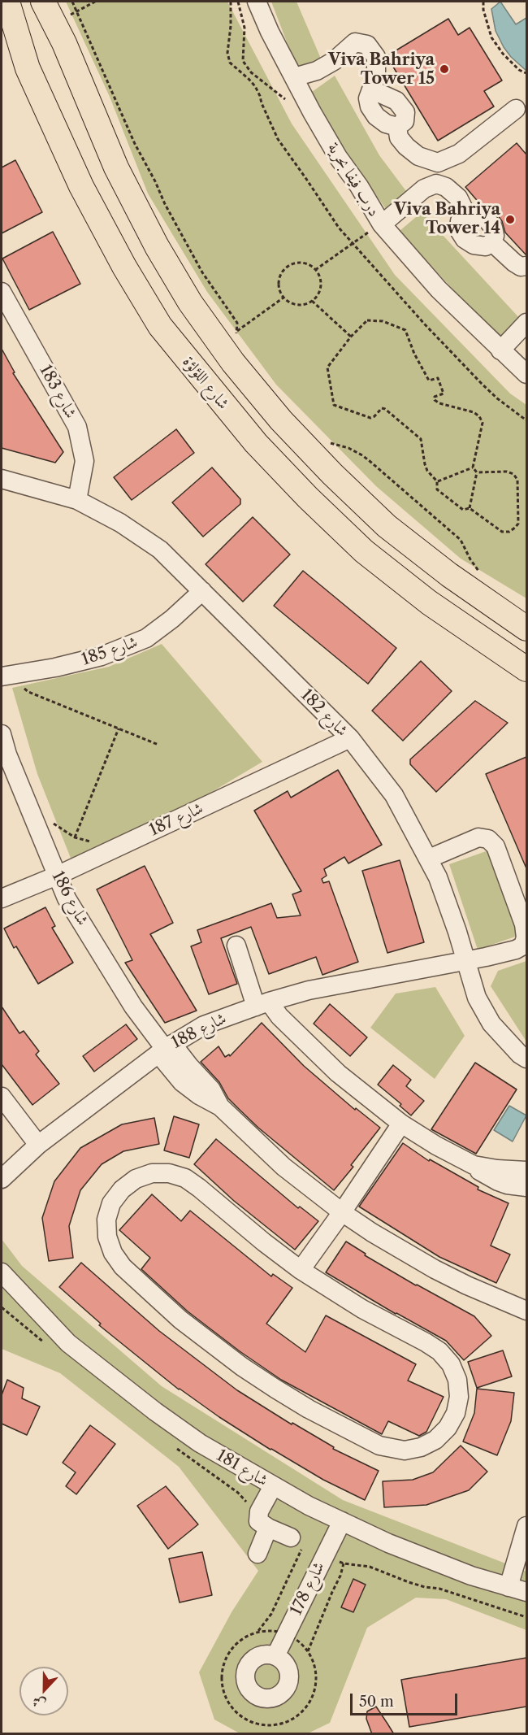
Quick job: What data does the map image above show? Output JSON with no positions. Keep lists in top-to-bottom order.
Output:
{
  "streets": {
    "main road": ["شارع اللؤلؤة"],
    "street": [
      "درب فيفا بحرية",
      "شارع 183",
      "شارع 185",
      "شارع 182",
      "شارع 187",
      "شارع 186",
      "شارع 188",
      "شارع 181",
      "شارع 178"
    ]
  },
  "crossings": [
    ["شارع 183", "شارع 182"],
    ["شارع 185", "شارع 182"],
    ["شارع 182", "شارع 187"],
    ["شارع 182", "شارع 188"],
    ["شارع 187", "شارع 186"],
    ["شارع 186", "شارع 188"],
    ["شارع 181", "شارع 178"]
  ],
  "places": ["Viva Bahriya Tower 15", "Viva Bahriya Tower 14"],
  "scale_bar": "50 m",
  "north": "bottom"
}
